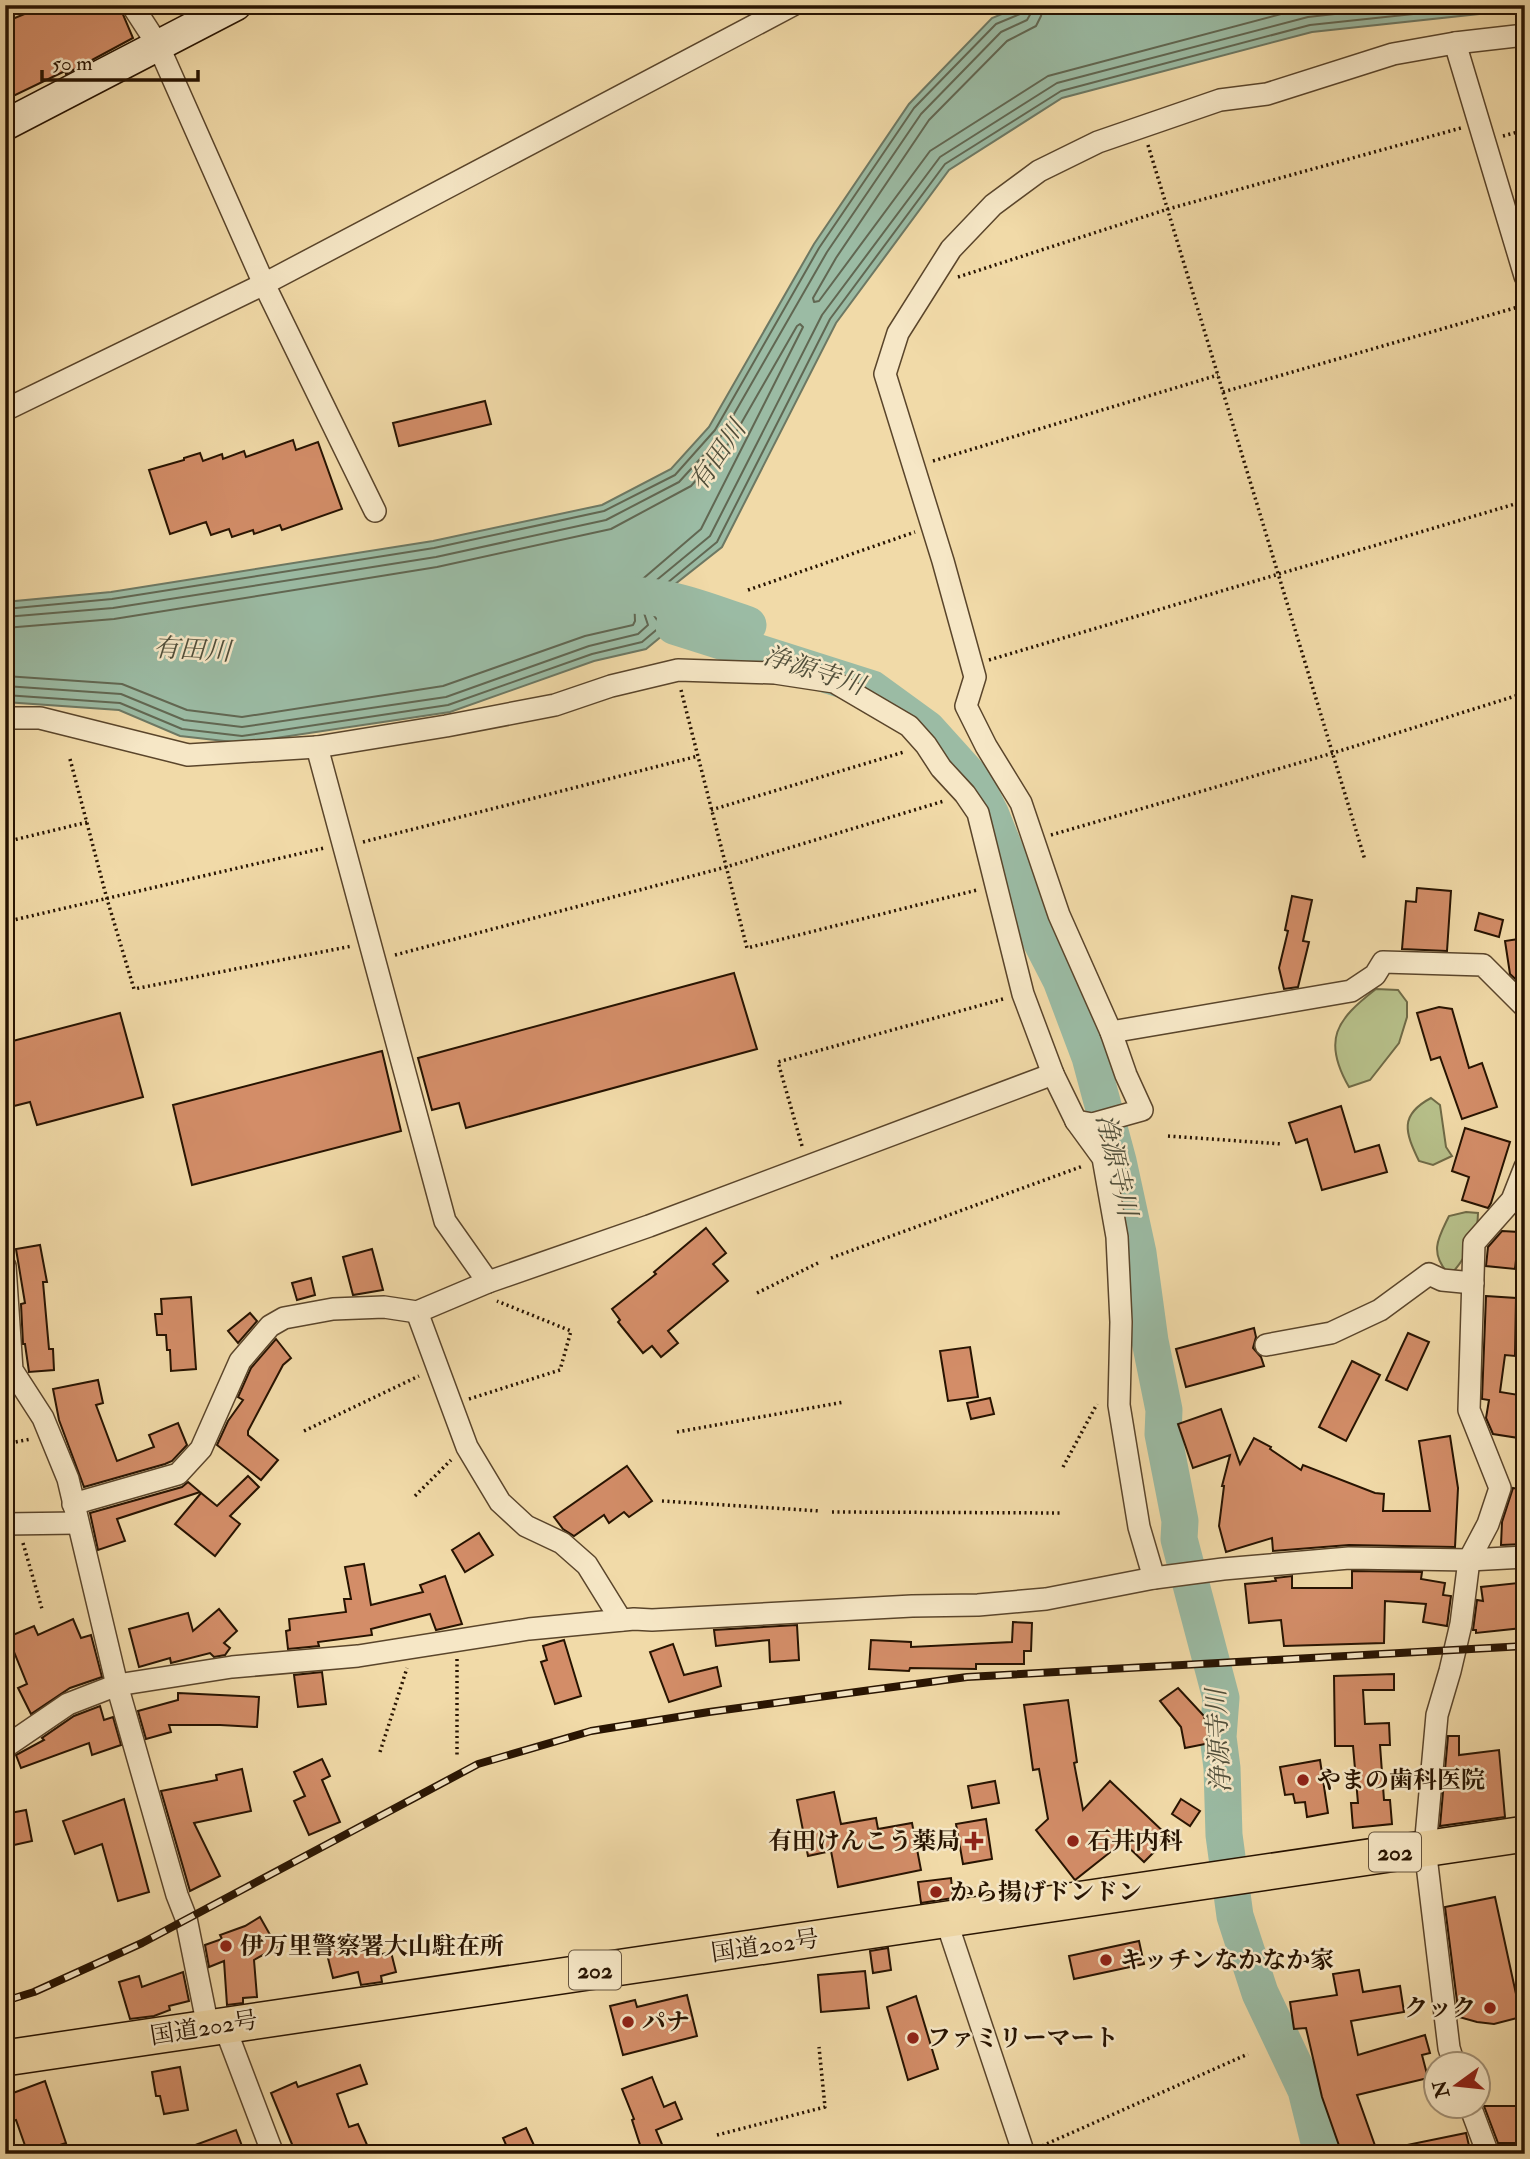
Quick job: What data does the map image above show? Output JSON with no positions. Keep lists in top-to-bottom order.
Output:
{
  "streets": {
    "highway": ["202", "国道202号"]
  },
  "water": ["有田川", "浄源寺川"],
  "places": {
    "other": [
      "やまの歯科医院",
      "石井内科",
      "から揚げドンドン",
      "伊万里警察署大山駐在所",
      "キッチンなかなか家",
      "クック",
      "パナ",
      "ファミリーマート"
    ],
    "health": ["有田けんこう薬局"]
  },
  "scale_bar": "50 m",
  "north": "left"
}
